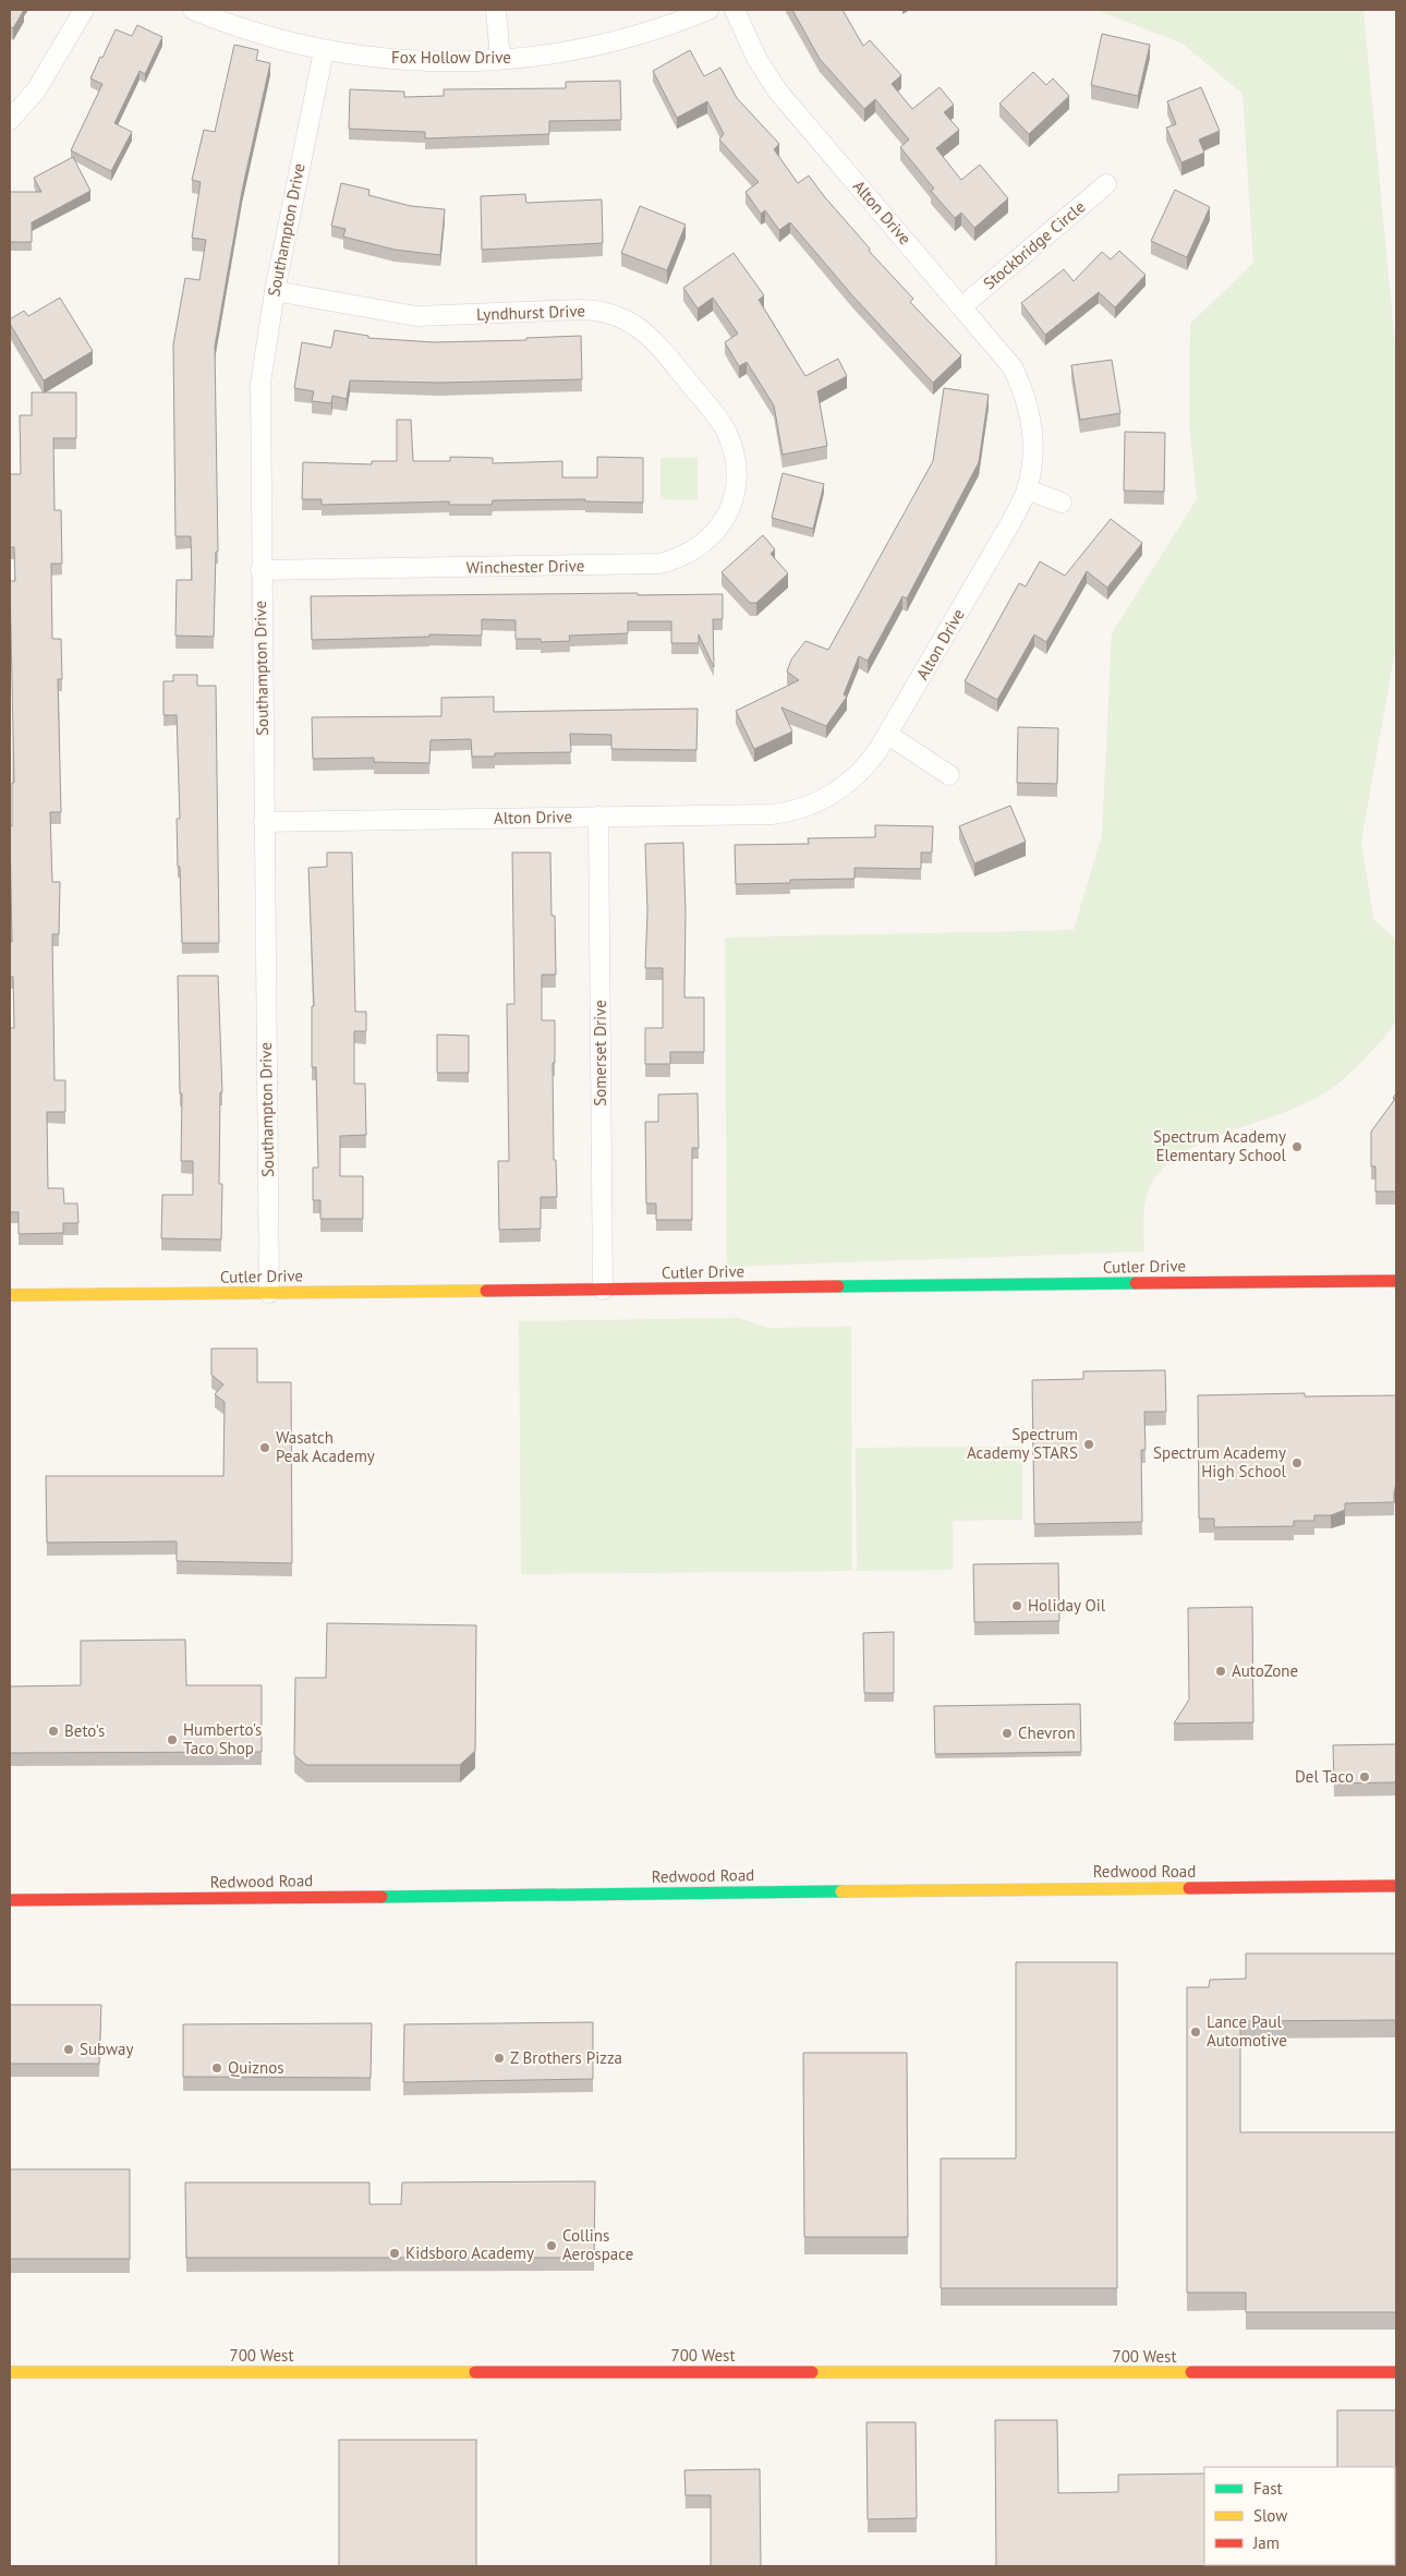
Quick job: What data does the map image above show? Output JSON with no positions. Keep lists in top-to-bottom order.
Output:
{
  "streets": {
    "street": [
      "Fox Hollow Drive",
      "Alton Drive",
      "Southampton Drive",
      "Stockbridge Circle",
      "Lyndhurst Drive",
      "Winchester Drive",
      "Somerset Drive",
      "Cutler Drive",
      "Redwood Road",
      "700 West"
    ]
  },
  "crossings": [
    ["Fox Hollow Drive", "Southampton Drive"],
    ["Alton Drive", "Southampton Drive"],
    ["Alton Drive", "Stockbridge Circle"],
    ["Alton Drive", "Somerset Drive"],
    ["Southampton Drive", "Lyndhurst Drive"],
    ["Southampton Drive", "Winchester Drive"],
    ["Southampton Drive", "Cutler Drive"],
    ["Lyndhurst Drive", "Winchester Drive"],
    ["Somerset Drive", "Cutler Drive"]
  ],
  "places": [
    "Spectrum Academy Elementary School",
    "Spectrum Academy STARS",
    "Wasatch Peak Academy",
    "Spectrum Academy High School",
    "Holiday Oil",
    "AutoZone",
    "Beto's",
    "Chevron",
    "Humberto's Taco Shop",
    "Del Taco",
    "Lance Paul Automotive",
    "Subway",
    "Z Brothers Pizza",
    "Quiznos",
    "Collins Aerospace",
    "Kidsboro Academy"
  ],
  "legend": ["Fast", "Slow", "Jam"]
}
